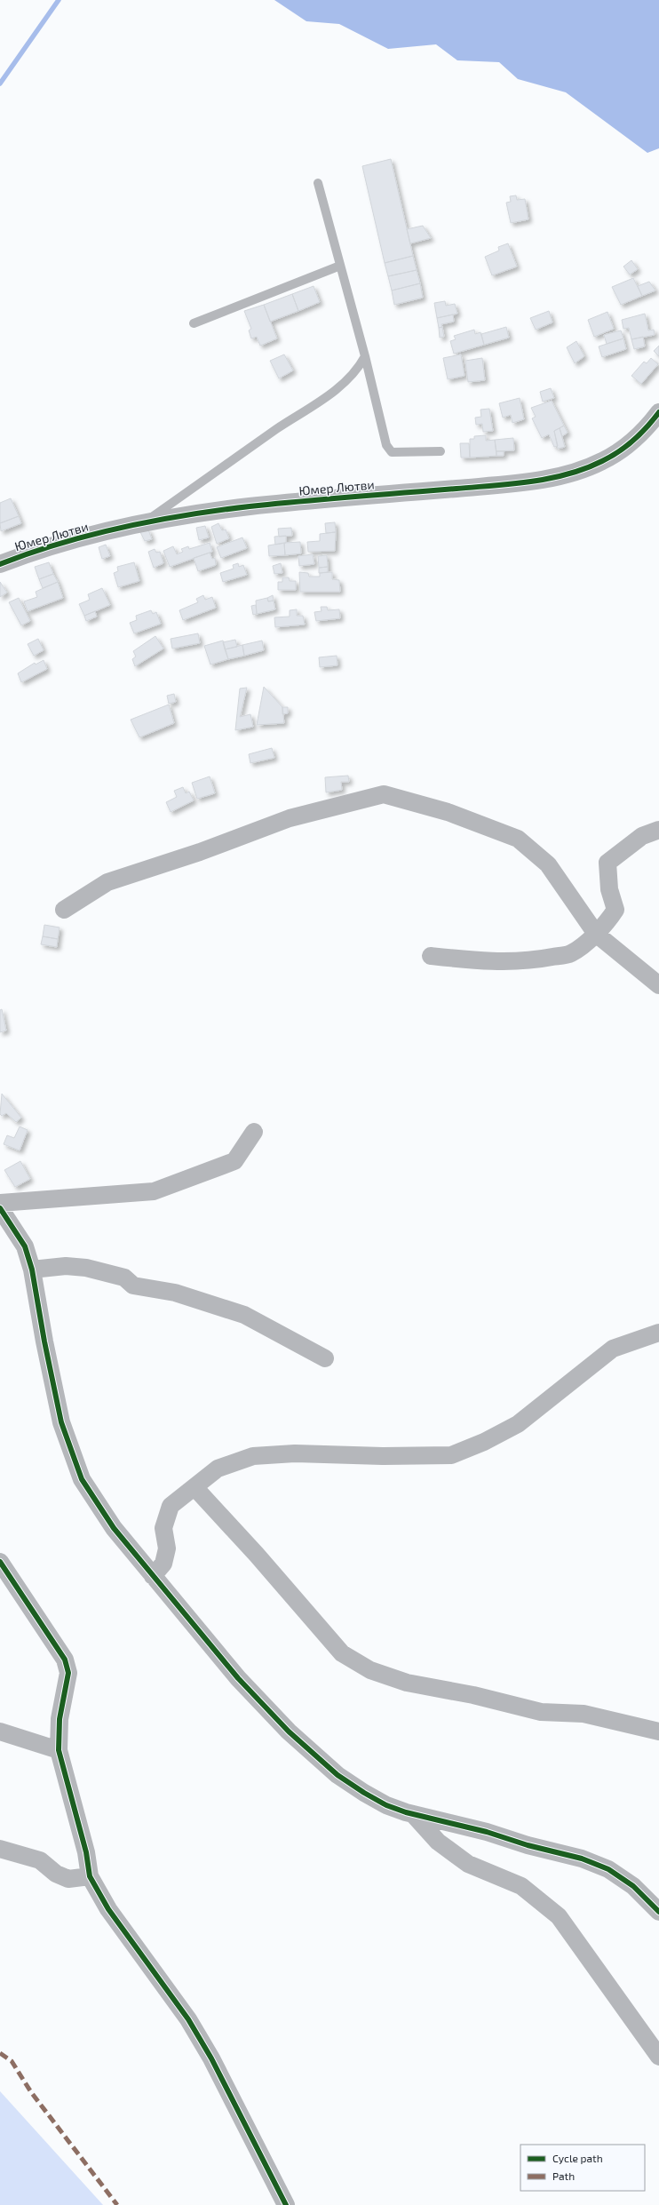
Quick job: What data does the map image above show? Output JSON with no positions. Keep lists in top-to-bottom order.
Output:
{
  "streets": {
    "street": ["Юмер Лютви"]
  },
  "legend": ["Cycle path", "Path"]
}
